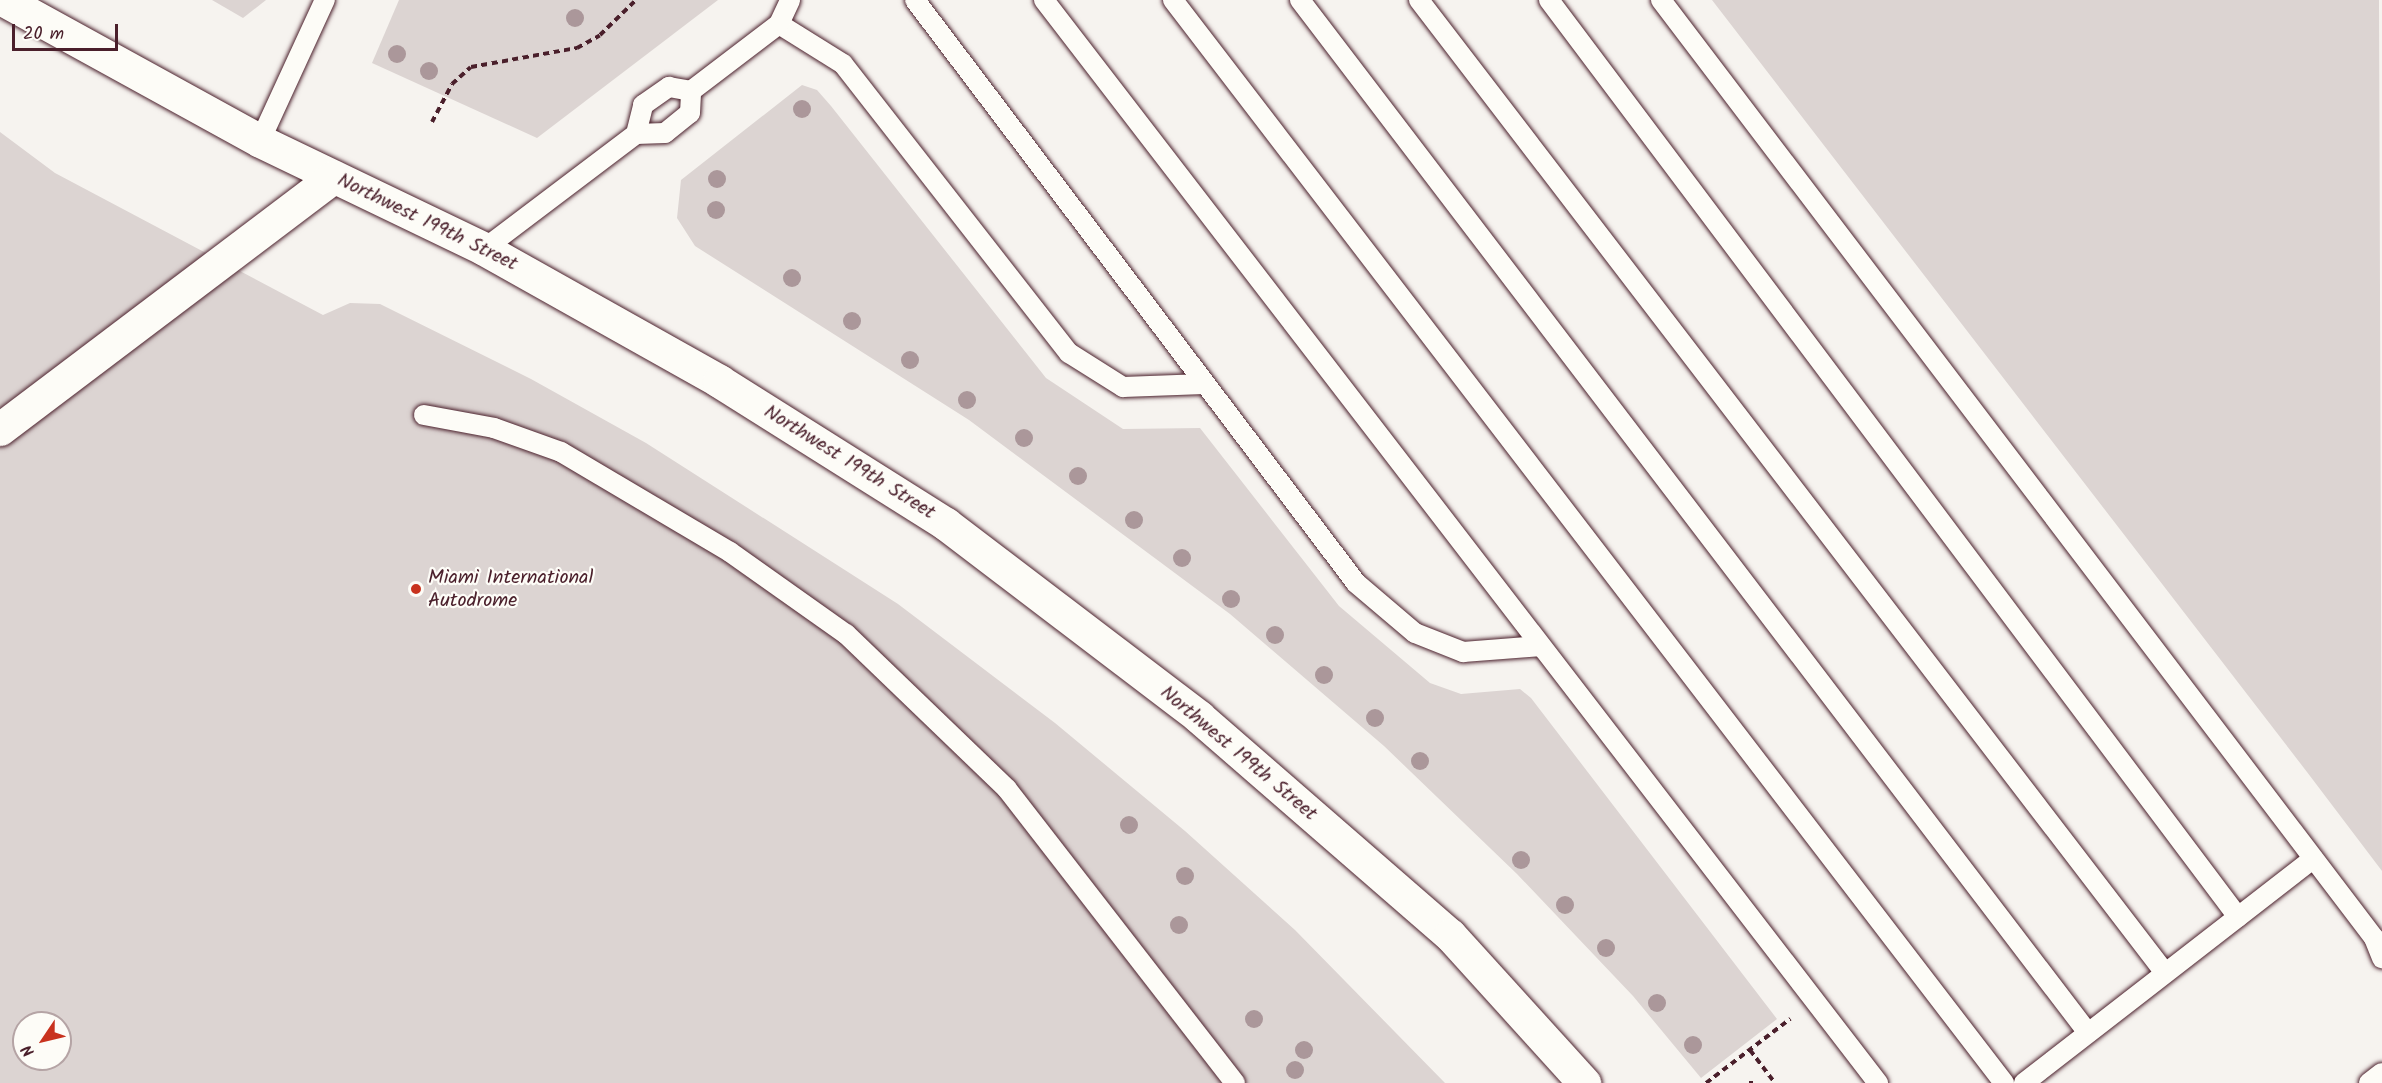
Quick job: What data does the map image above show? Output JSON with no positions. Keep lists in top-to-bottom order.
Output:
{
  "streets": {
    "main road": ["Northwest 199th Street"]
  },
  "places": ["Miami International Autodrome"],
  "scale_bar": "20 m",
  "north": "bottom left"
}
